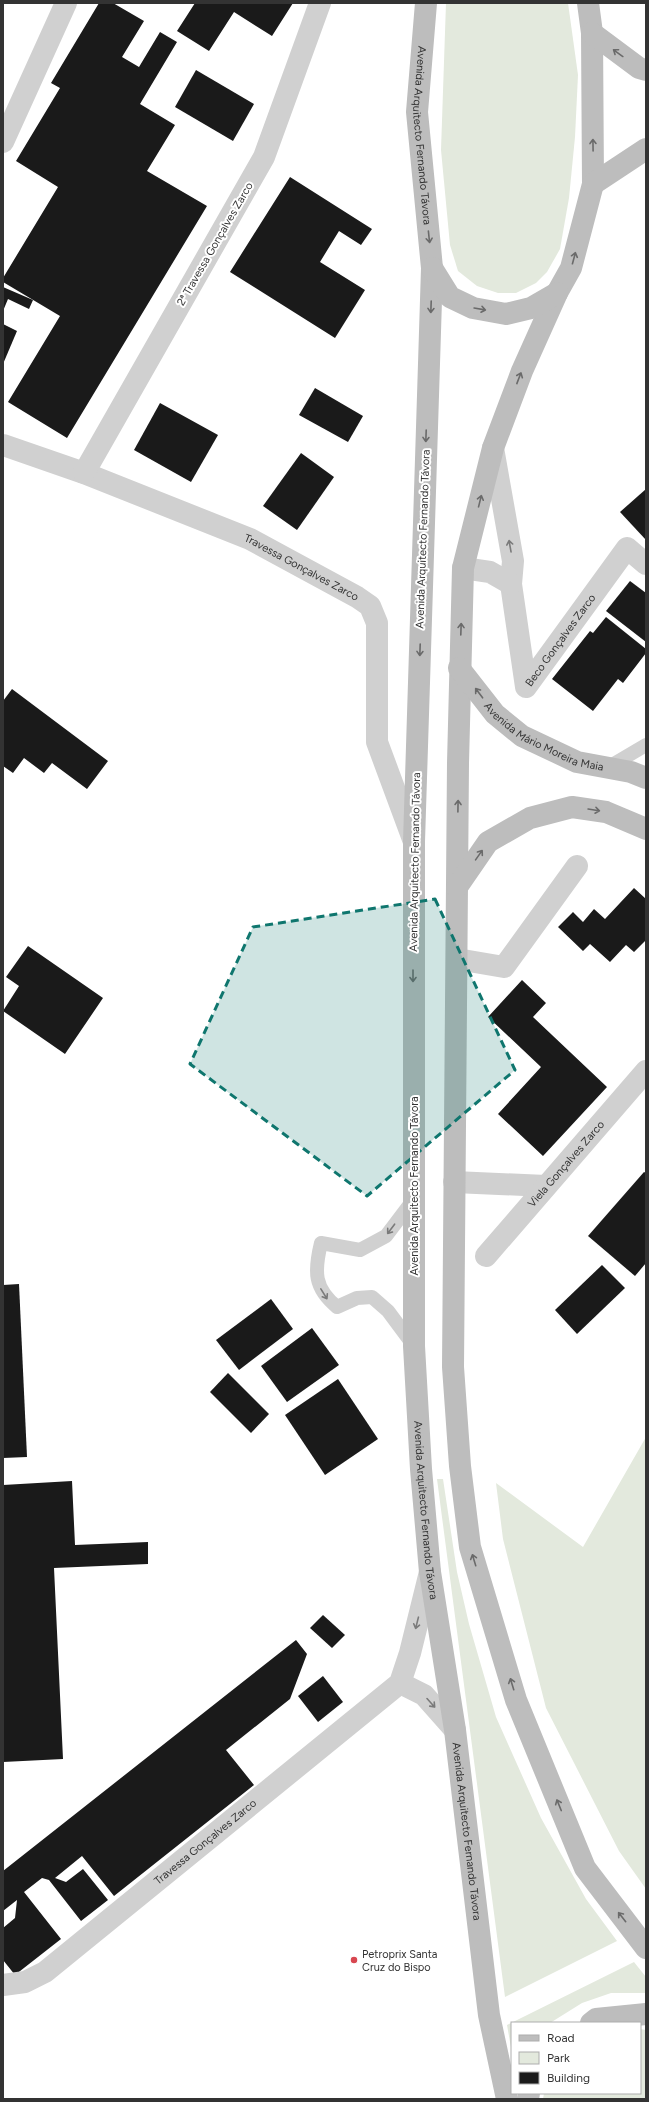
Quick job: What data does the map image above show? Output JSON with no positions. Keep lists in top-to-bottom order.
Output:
{
  "streets": {
    "main road": ["Avenida Arquitecto Fernando Távora", "Avenida Mário Moreira Maia"],
    "street": [
      "2ª Travessa Gonçalves Zarco",
      "Travessa Gonçalves Zarco",
      "Beco Gonçalves Zarco",
      "Viela Gonçalves Zarco"
    ]
  },
  "crossings": [
    ["Avenida Arquitecto Fernando Távora", "Travessa Gonçalves Zarco"],
    ["2ª Travessa Gonçalves Zarco", "Travessa Gonçalves Zarco"]
  ],
  "one_way": ["Avenida Mário Moreira Maia"],
  "places": ["Petroprix Santa Cruz do Bispo"],
  "legend": ["Road", "Park", "Building"]
}
